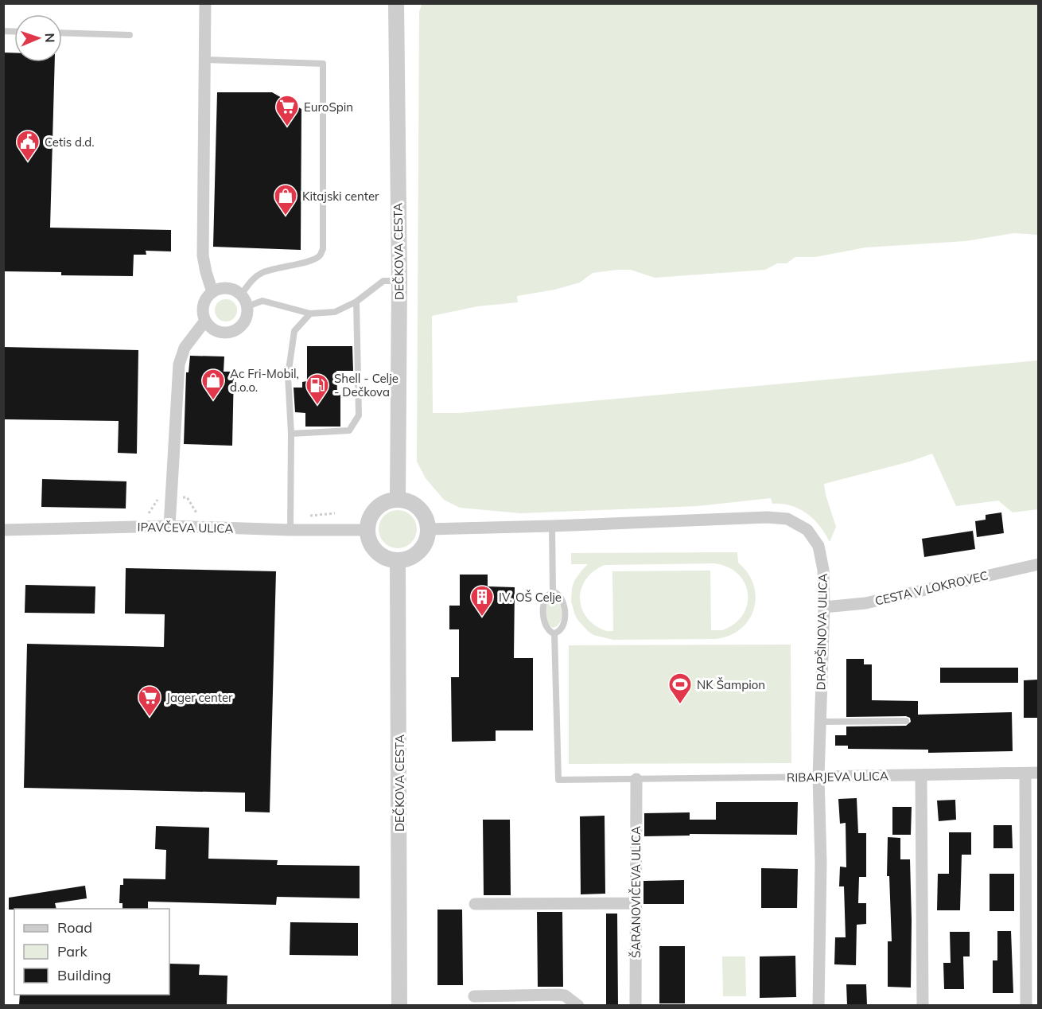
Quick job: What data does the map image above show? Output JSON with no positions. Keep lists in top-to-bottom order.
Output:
{
  "streets": {
    "street": [
      "DEČKOVA CESTA",
      "IPAVČEVA ULICA",
      "CESTA V LOKROVEC",
      "DRAPŠINOVA ULICA",
      "RIBARJEVA ULICA",
      "ŠARANOVIČEVA ULICA"
    ]
  },
  "crossings": [
    ["DEČKOVA CESTA", "IPAVČEVA ULICA"],
    ["DEČKOVA CESTA", "DRAPŠINOVA ULICA"],
    ["IPAVČEVA ULICA", "DRAPŠINOVA ULICA"],
    ["CESTA V LOKROVEC", "DRAPŠINOVA ULICA"],
    ["DRAPŠINOVA ULICA", "RIBARJEVA ULICA"],
    ["RIBARJEVA ULICA", "ŠARANOVIČEVA ULICA"]
  ],
  "places": {
    "supermarket": ["EuroSpin", "Jager center"],
    "public building": ["Cetis d.d."],
    "shop": ["Kitajski center", "Ac Fri-Mobil, d.o.o."],
    "fuel station": ["Shell - Celje - Dečkova"],
    "building": ["IV. OŠ Celje"],
    "sports": ["NK Šampion"]
  },
  "legend": ["Road", "Park", "Building"],
  "north": "right"
}
